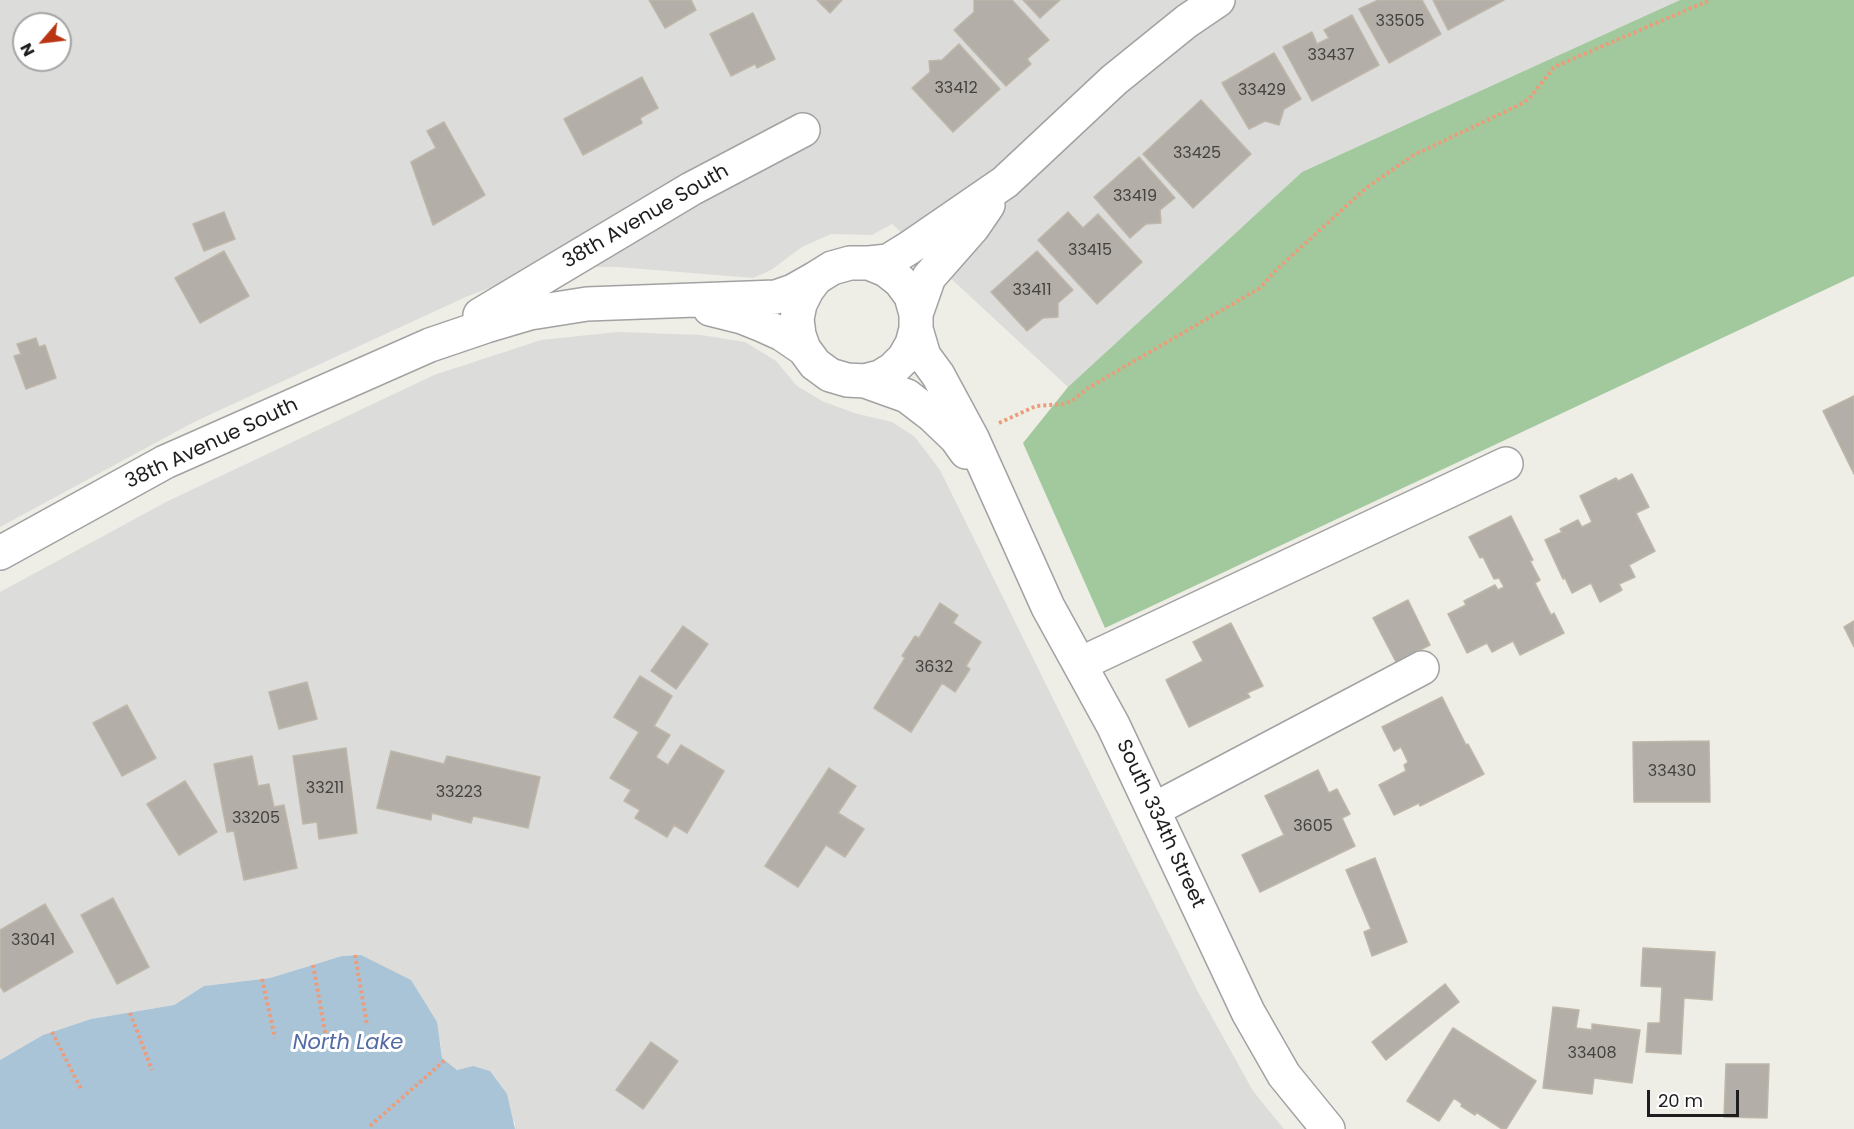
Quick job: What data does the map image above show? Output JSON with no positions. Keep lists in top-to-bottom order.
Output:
{
  "streets": {
    "street": ["38th Avenue South", "South 334th Street"]
  },
  "crossings": [
    ["38th Avenue South", "South 334th Street"]
  ],
  "water": ["North Lake"],
  "house_numbers": [
    "33505",
    "33437",
    "33412",
    "33429",
    "33425",
    "33419",
    "33415",
    "33411",
    "3632",
    "33430",
    "33211",
    "33223",
    "33205",
    "3605",
    "33041",
    "33408"
  ],
  "scale_bar": "20 m",
  "north": "bottom left"
}
